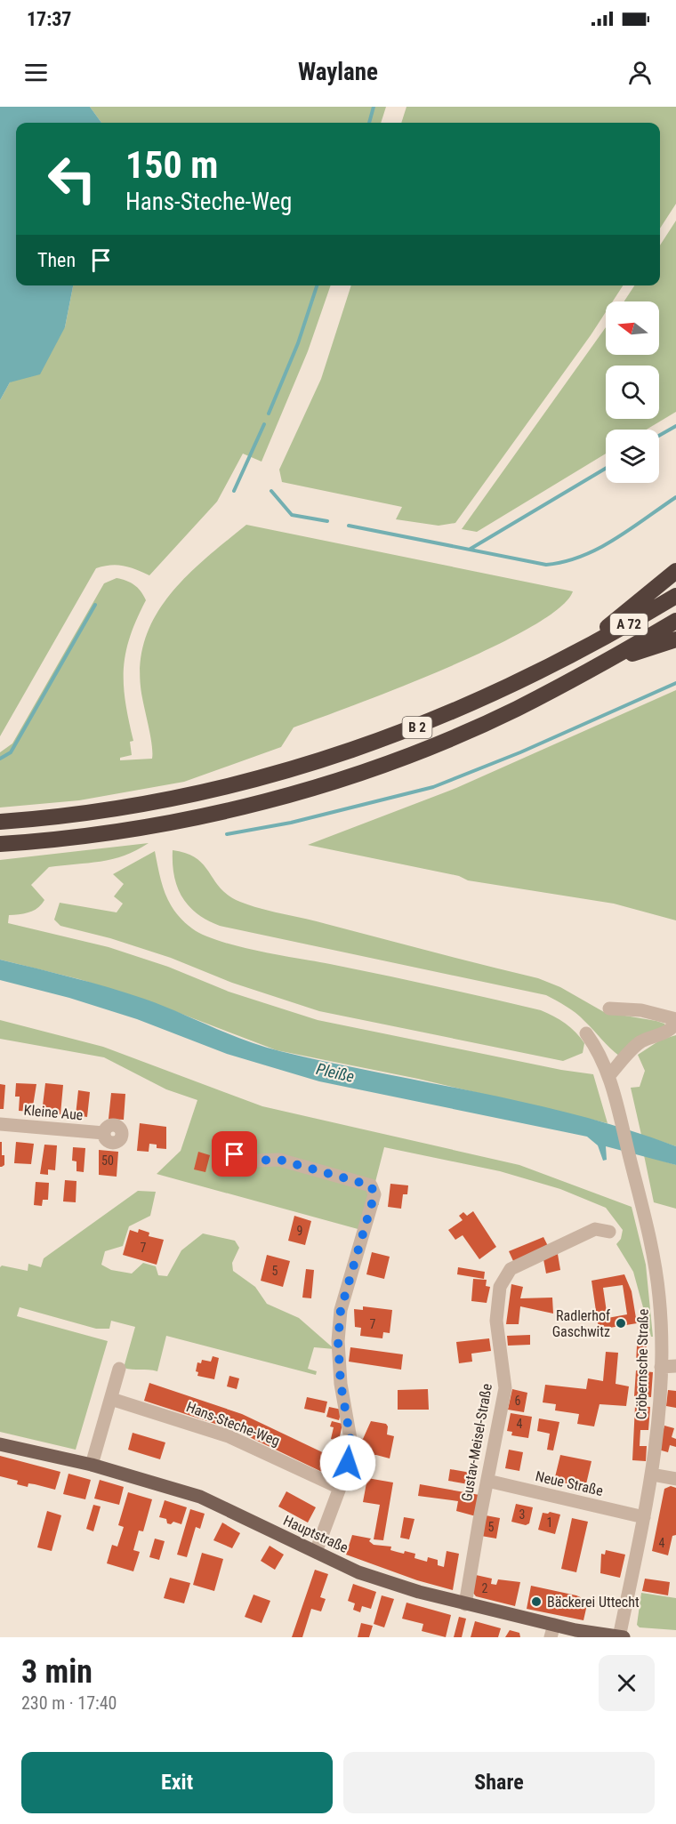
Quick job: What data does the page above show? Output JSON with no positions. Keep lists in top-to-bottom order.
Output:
{
  "streets": {
    "highway": ["A 72", "B 2"],
    "main road": ["Hauptstraße"],
    "street": [
      "Kleine Aue",
      "Cröbernsche Straße",
      "Hans-Steche-Weg",
      "Gustav-Meisel-Straße",
      "Neue Straße"
    ]
  },
  "crossings": [
    ["A 72", "B 2"],
    ["Cröbernsche Straße", "Neue Straße"],
    ["Cröbernsche Straße", "Hauptstraße"],
    ["Gustav-Meisel-Straße", "Neue Straße"],
    ["Gustav-Meisel-Straße", "Hauptstraße"]
  ],
  "water": ["Pleiße"],
  "places": ["Radlerhof Gaschwitz", "Bäckerei Uttecht"],
  "house_numbers": [
    "50",
    "9",
    "7",
    "5",
    "7",
    "6",
    "4",
    "3",
    "1",
    "5",
    "4",
    "2"
  ],
  "north": "left",
  "page": {
    "status": "17:37",
    "header": "Waylane",
    "turn": ["150 m", "Hans-Steche-Weg"],
    "then": "Then",
    "heading": ["3 min", "230 m · 17:40"],
    "buttons": ["Exit", "Share"]
  }
}
